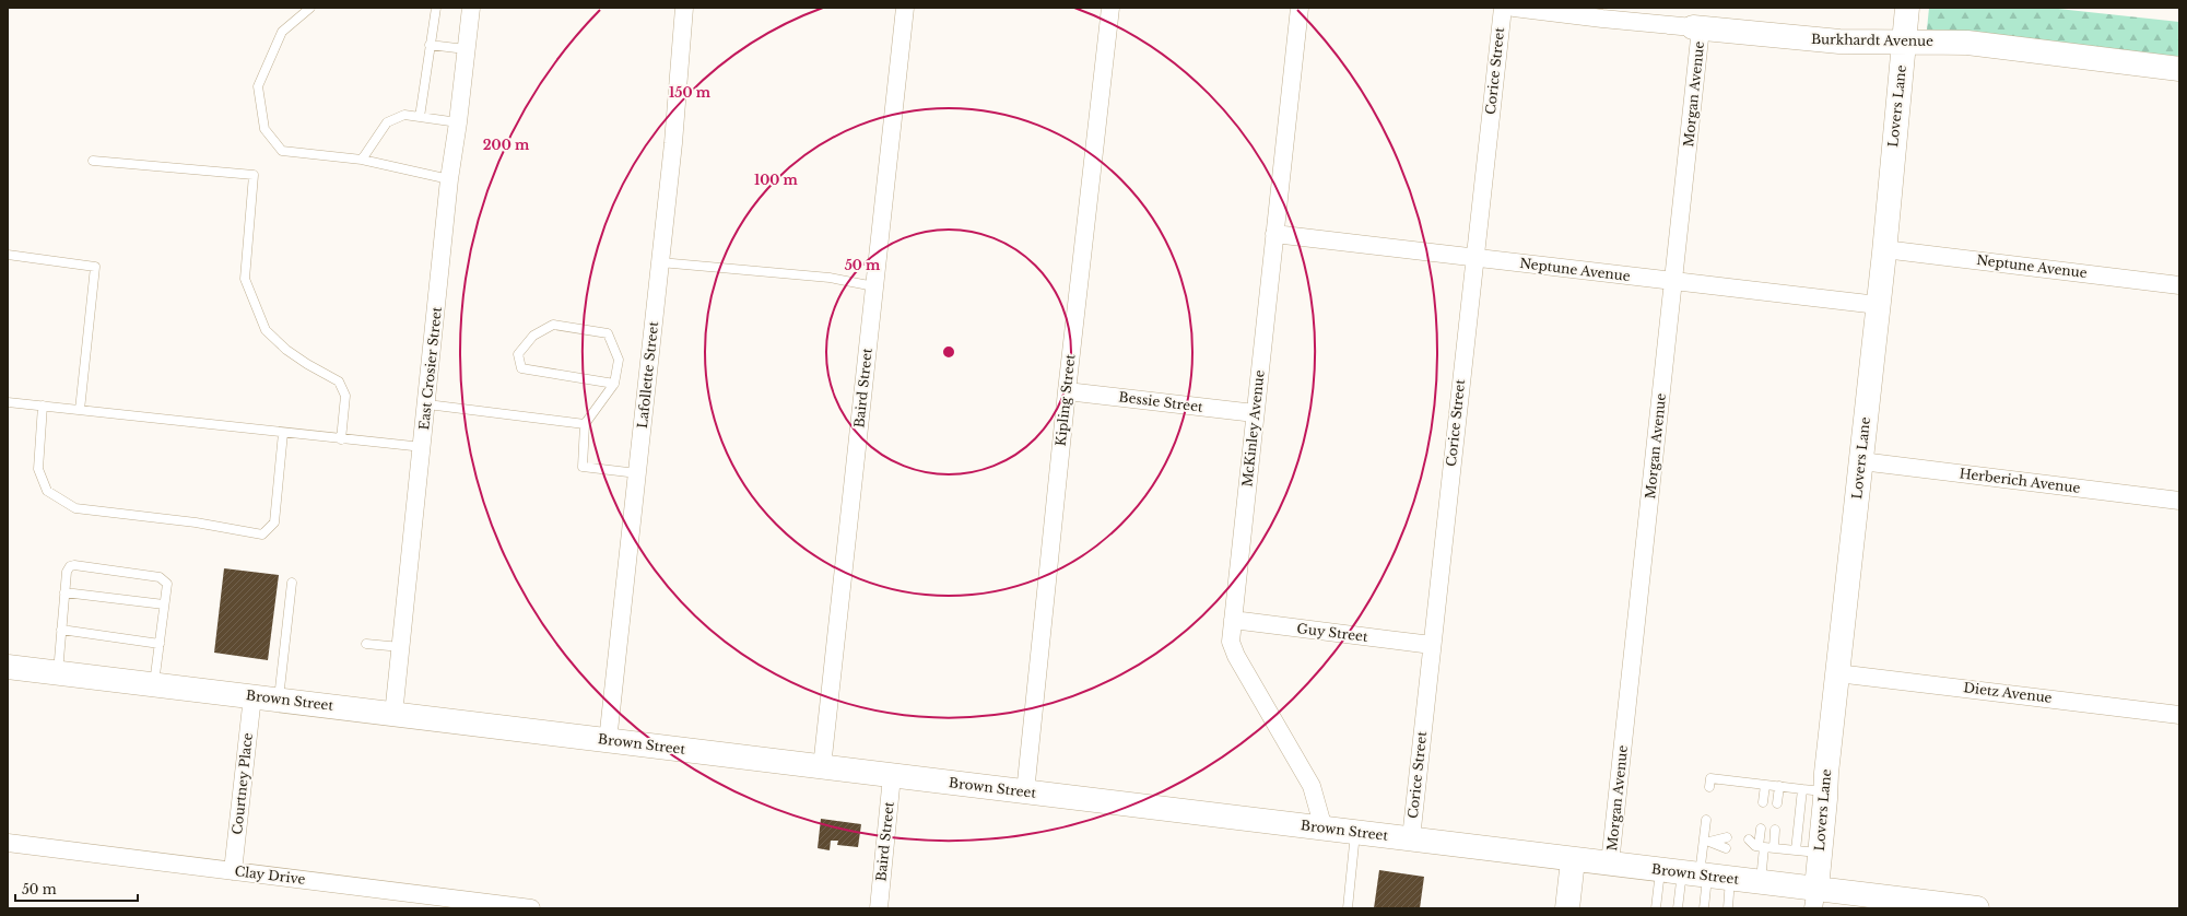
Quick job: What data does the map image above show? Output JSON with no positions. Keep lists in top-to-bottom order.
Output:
{
  "streets": {
    "main road": ["Burkhardt Avenue", "Lovers Lane", "Brown Street"],
    "street": [
      "Corice Street",
      "Morgan Avenue",
      "Neptune Avenue",
      "East Crosier Street",
      "Lafollette Street",
      "Baird Street",
      "Kipling Street",
      "Bessie Street",
      "McKinley Avenue",
      "Herberich Avenue",
      "Guy Street",
      "Dietz Avenue",
      "Courtney Place",
      "Clay Drive"
    ]
  },
  "crossings": [
    ["Burkhardt Avenue", "Morgan Avenue"],
    ["Burkhardt Avenue", "Lovers Lane"],
    ["Corice Street", "Neptune Avenue"],
    ["Corice Street", "Guy Street"],
    ["Corice Street", "Brown Street"],
    ["Morgan Avenue", "Neptune Avenue"],
    ["Morgan Avenue", "Brown Street"],
    ["Lovers Lane", "Neptune Avenue"],
    ["Lovers Lane", "Herberich Avenue"],
    ["Lovers Lane", "Dietz Avenue"],
    ["Lovers Lane", "Brown Street"],
    ["Neptune Avenue", "McKinley Avenue"],
    ["East Crosier Street", "Brown Street"],
    ["Lafollette Street", "Brown Street"],
    ["Baird Street", "Brown Street"],
    ["Kipling Street", "Bessie Street"],
    ["Kipling Street", "Brown Street"],
    ["Bessie Street", "McKinley Avenue"],
    ["McKinley Avenue", "Guy Street"],
    ["McKinley Avenue", "Brown Street"],
    ["Brown Street", "Courtney Place"],
    ["Courtney Place", "Clay Drive"]
  ],
  "scale_bar": "50 m",
  "rings": [
    "150 m",
    "200 m",
    "100 m",
    "50 m"
  ]
}
